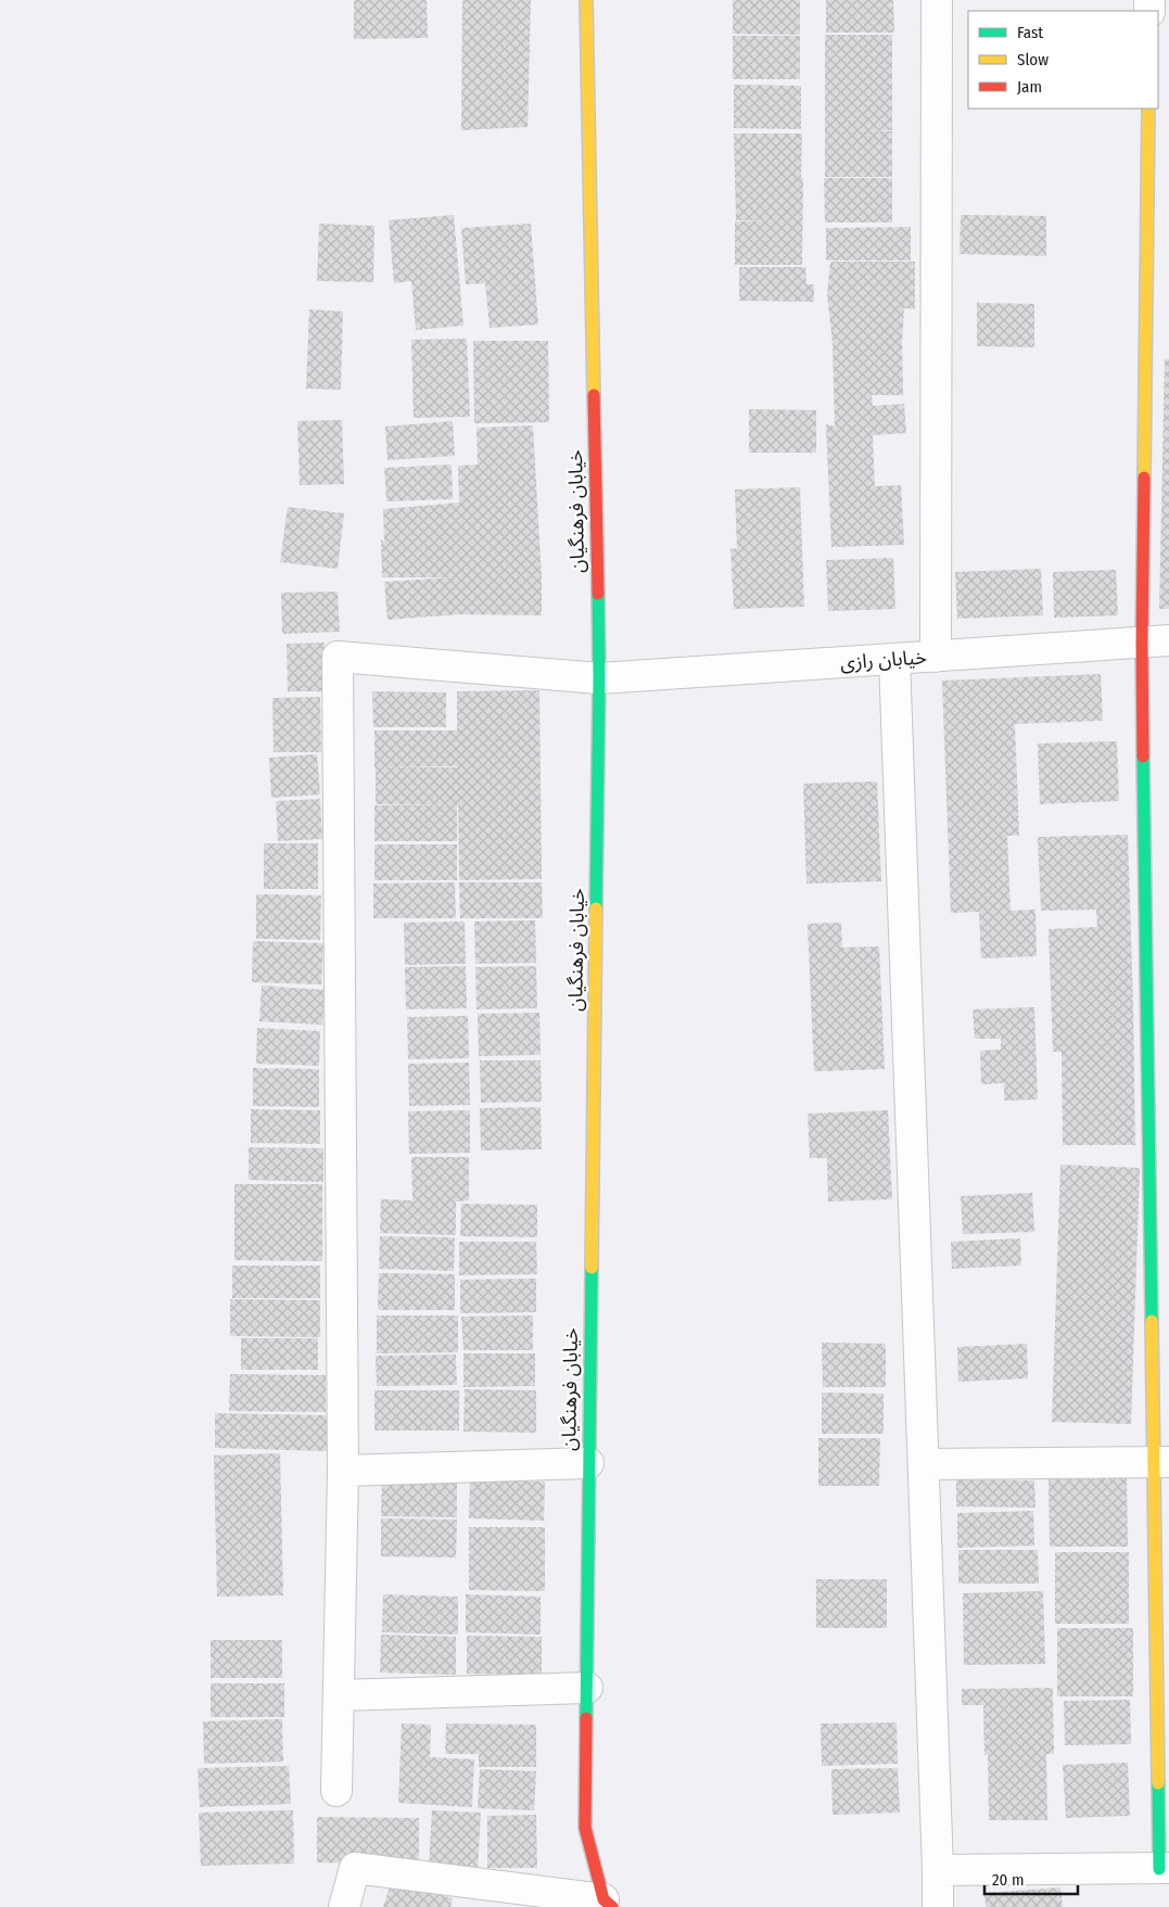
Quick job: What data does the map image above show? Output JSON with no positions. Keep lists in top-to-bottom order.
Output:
{
  "streets": {
    "street": ["خیابان فرهنگیان", "خیابان رازی"]
  },
  "crossings": [
    ["خیابان فرهنگیان", "خیابان رازی"]
  ],
  "legend": ["Fast", "Slow", "Jam"],
  "scale_bar": "20 m"
}
